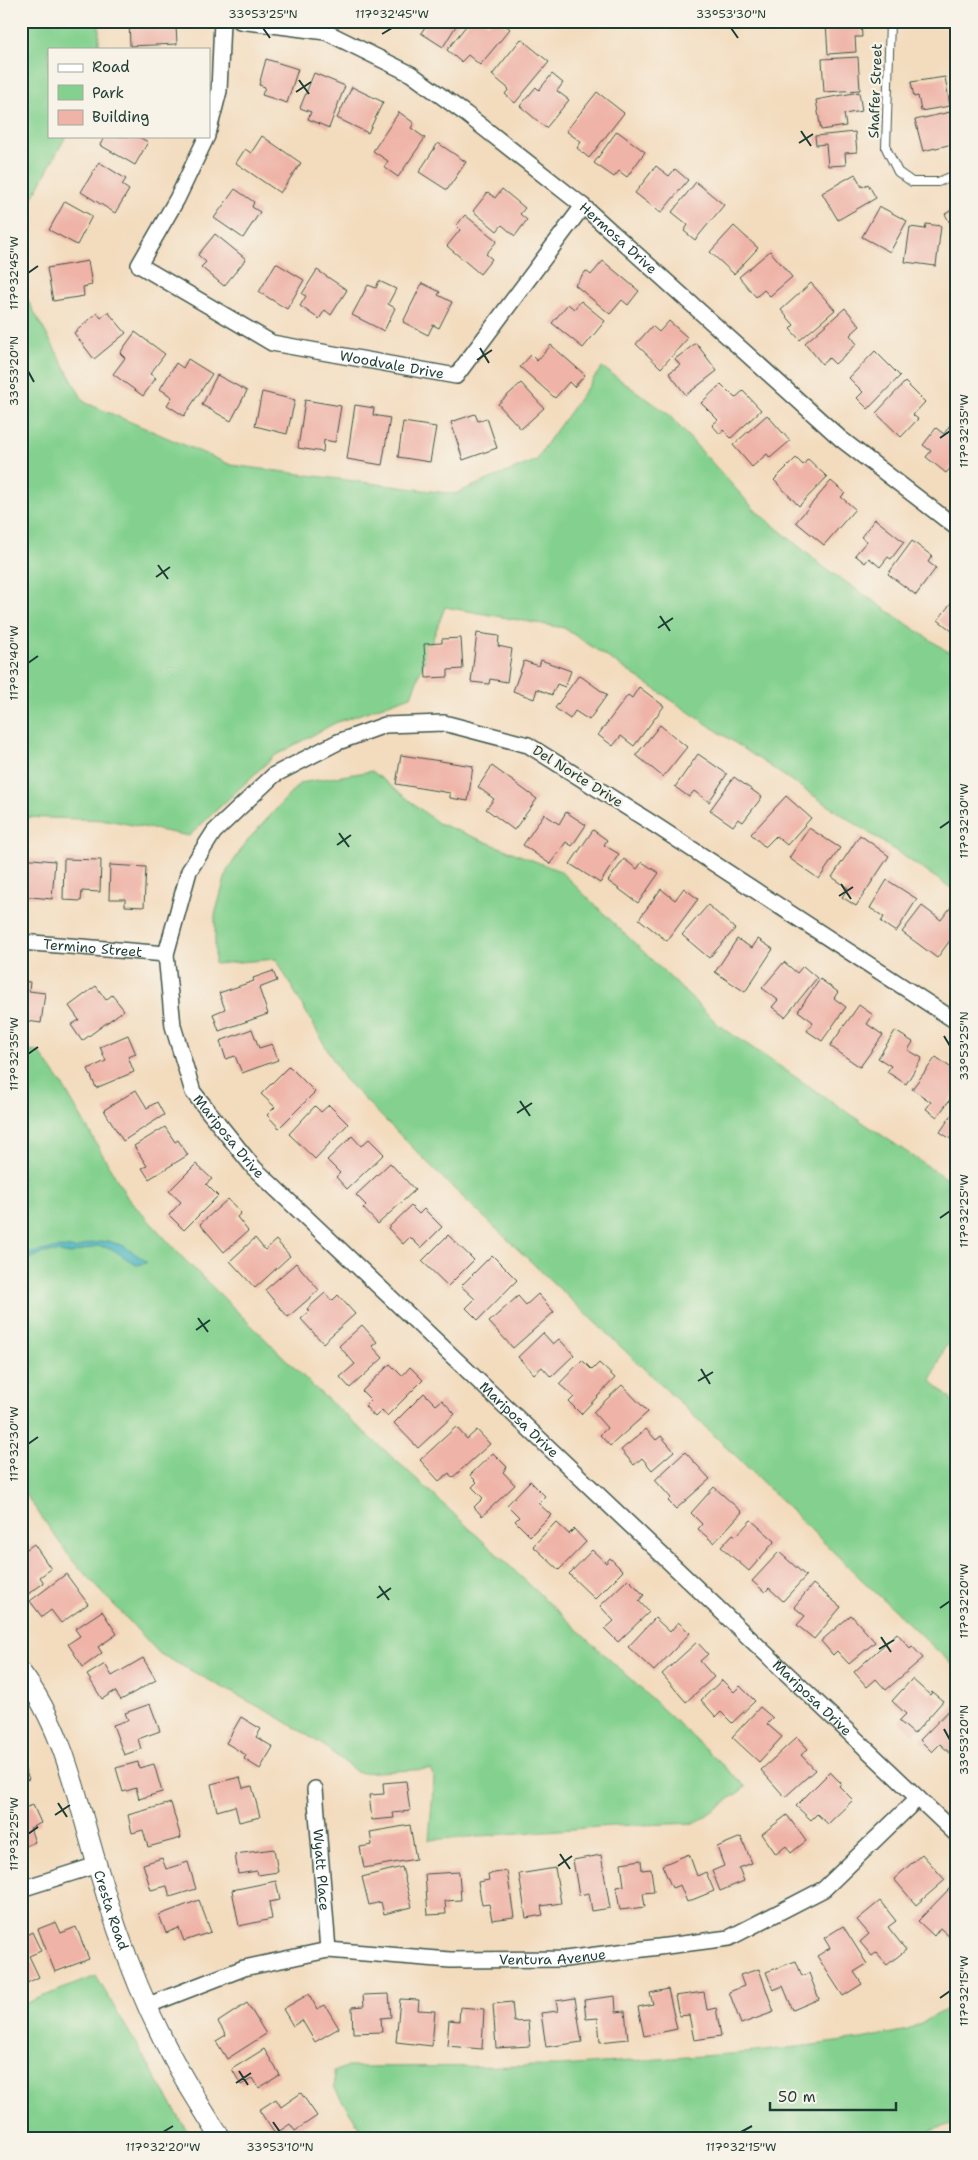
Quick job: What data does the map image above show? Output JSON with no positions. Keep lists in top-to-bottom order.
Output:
{
  "streets": {
    "street": [
      "Hermosa Drive",
      "Woodvale Drive",
      "Del Norte Drive",
      "Termino Street",
      "Mariposa Drive",
      "Wyatt Place",
      "Cresta Road",
      "Ventura Avenue"
    ],
    "lane": ["Shaffer Street"]
  },
  "crossings": [
    ["Hermosa Drive", "Woodvale Drive"],
    ["Del Norte Drive", "Termino Street"],
    ["Del Norte Drive", "Mariposa Drive"],
    ["Termino Street", "Mariposa Drive"],
    ["Mariposa Drive", "Ventura Avenue"],
    ["Wyatt Place", "Ventura Avenue"],
    ["Cresta Road", "Ventura Avenue"]
  ],
  "legend": ["Road", "Park", "Building"],
  "scale_bar": "50 m",
  "coordinates": [
    "33°53'25\"N",
    "117°32'45\"W",
    "33°53'30\"N",
    "33°53'20\"N",
    "117°32'35\"W",
    "117°32'40\"W",
    "117°32'30\"W",
    "117°32'25\"W",
    "117°32'20\"W",
    "117°32'15\"W",
    "33°53'10\"N"
  ]
}
